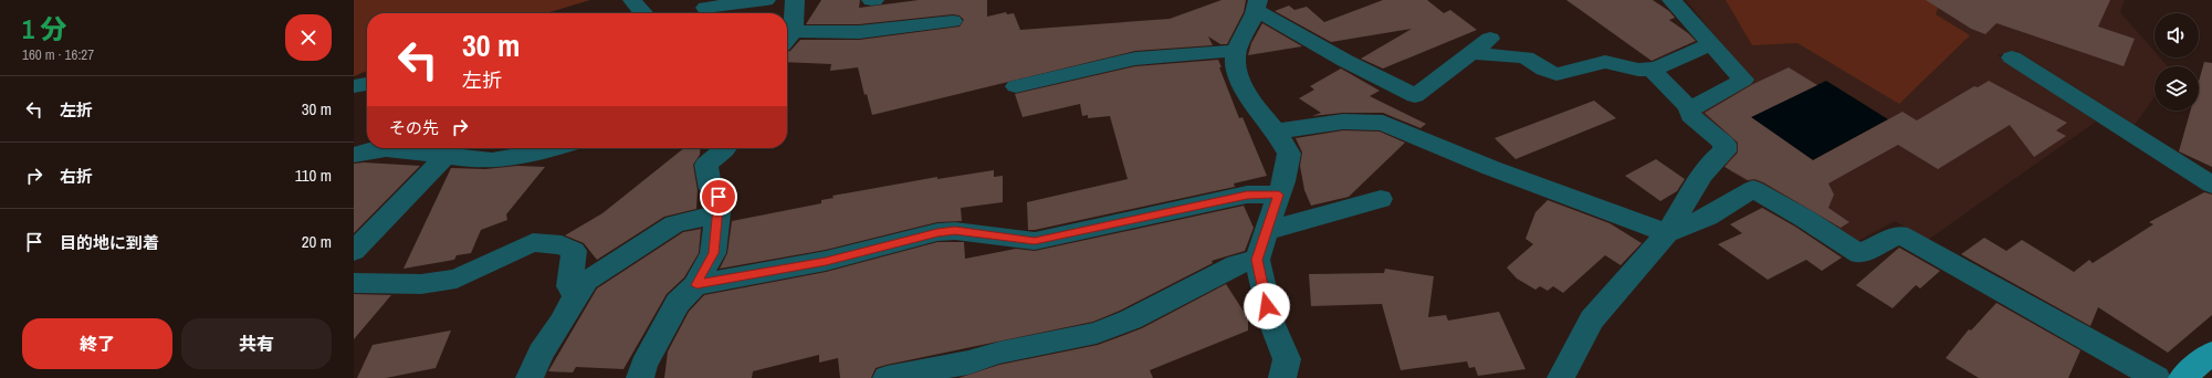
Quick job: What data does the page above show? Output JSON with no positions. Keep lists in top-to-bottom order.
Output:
{
  "page": {
    "heading": ["1 分", "160 m · 16:27"],
    "turn": ["30 m", "左折"],
    "list": [
      {
        "name": "左折",
        "value": "30 m"
      },
      {
        "name": "右折",
        "value": "110 m"
      },
      {
        "name": "目的地に到着",
        "value": "20 m"
      }
    ],
    "then": "その先",
    "buttons": ["終了", "共有"]
  }
}
